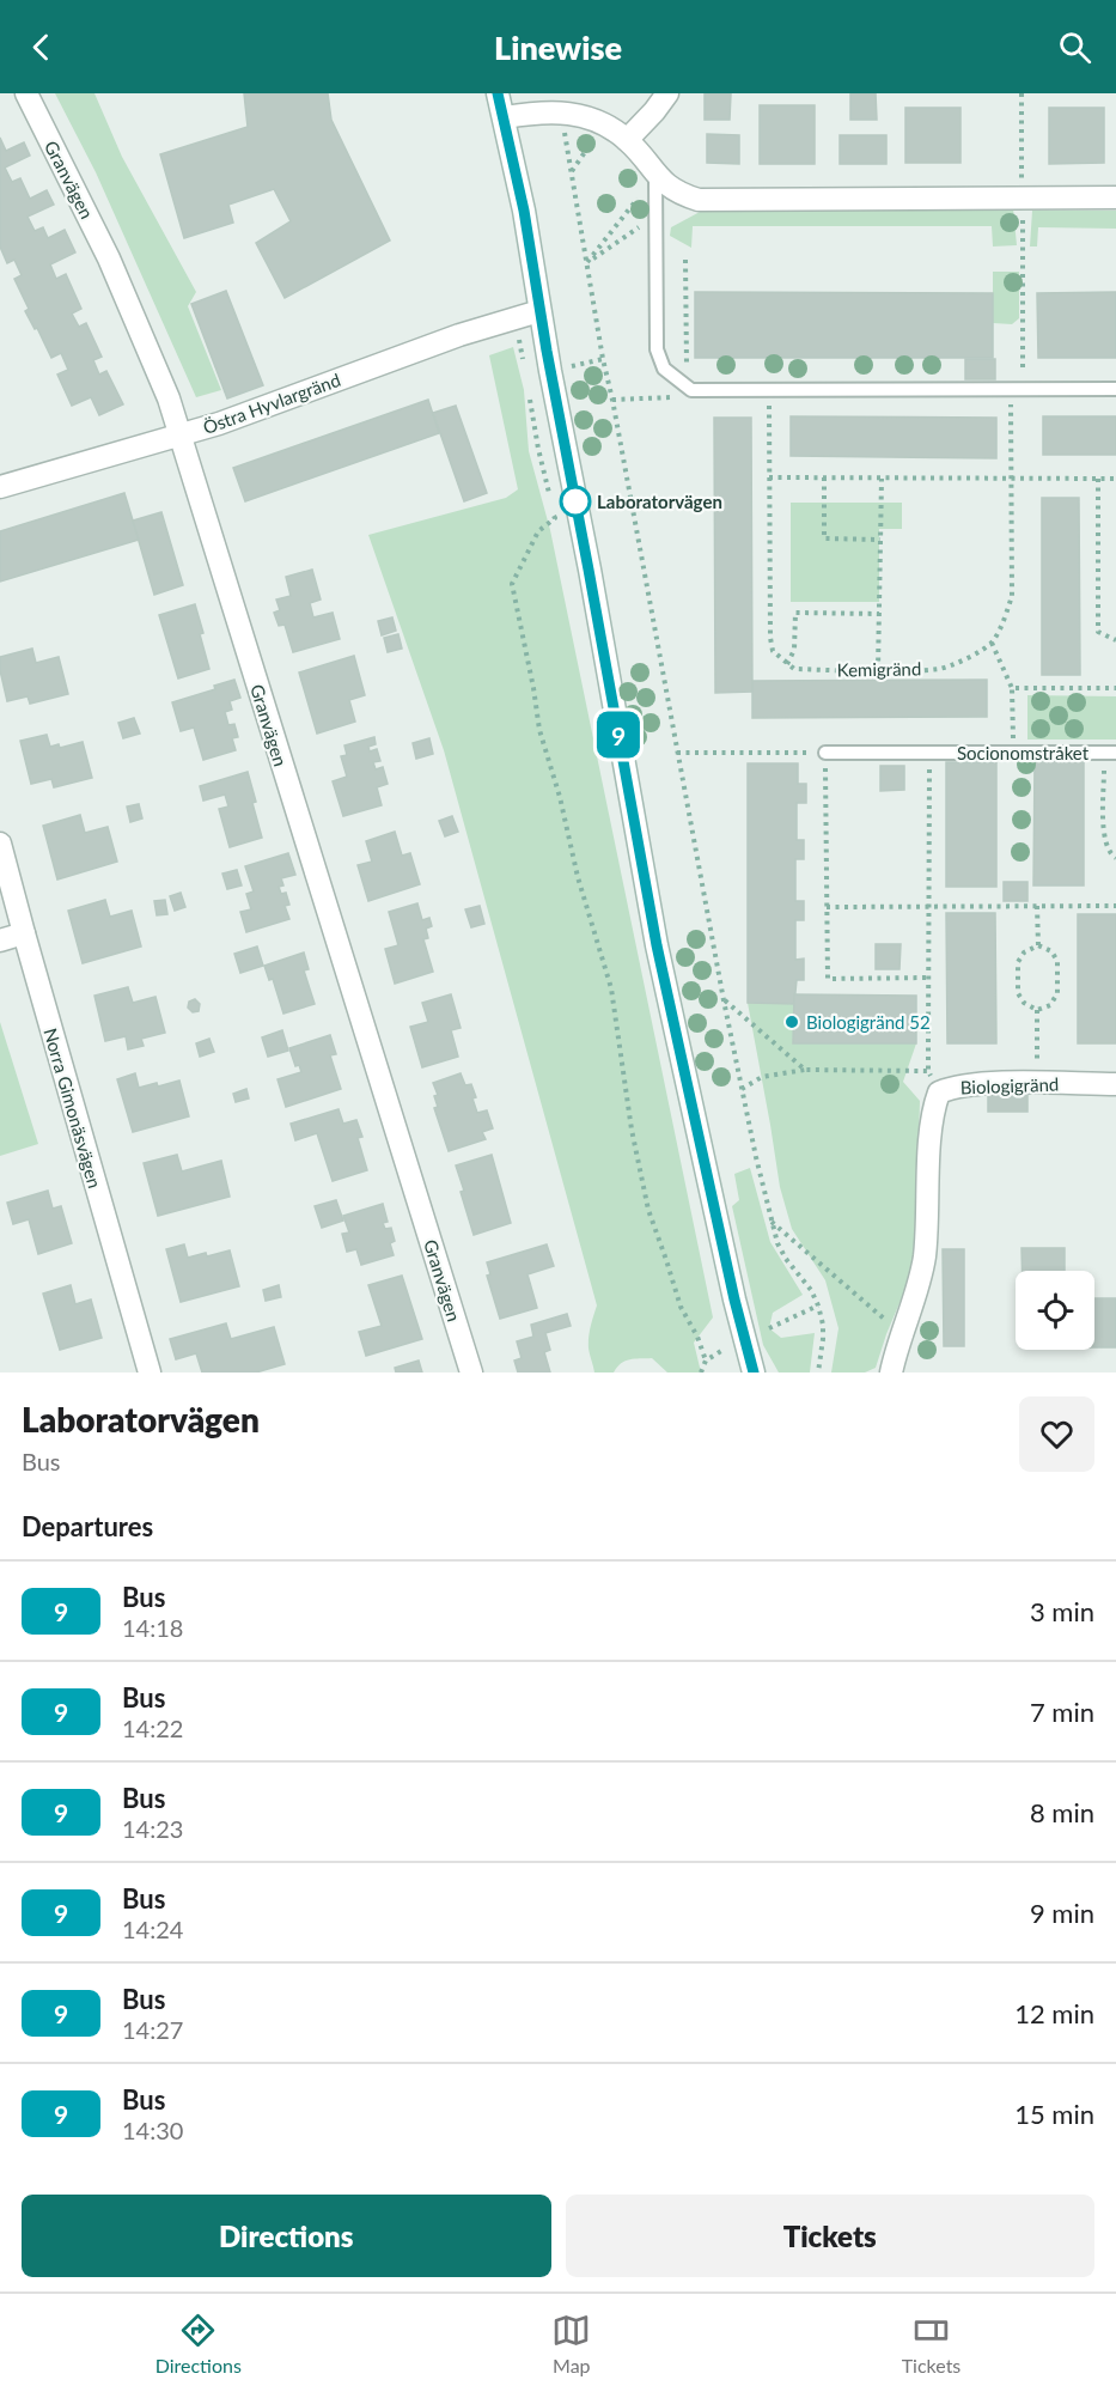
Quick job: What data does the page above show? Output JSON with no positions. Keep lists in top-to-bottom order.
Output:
{
  "streets": {
    "street": [
      "Granvägen",
      "Östra Hyvlargränd",
      "Biologigränd",
      "Norra Gimonäsvägen"
    ],
    "lane": ["Socionomstråket"],
    "path": ["Kemigränd"]
  },
  "crossings": [
    ["Granvägen", "Östra Hyvlargränd"]
  ],
  "places": ["Laboratorvägen", "Biologigränd 52"],
  "lines": ["bus line 9"],
  "page": {
    "header": "Linewise",
    "on_map": "9",
    "heading": [
      ["Laboratorvägen", "Bus"],
      "Departures"
    ],
    "list": [
      {
        "mark": "9",
        "name": "Bus",
        "note": "14:18",
        "value": "3 min"
      },
      {
        "mark": "9",
        "name": "Bus",
        "note": "14:22",
        "value": "7 min"
      },
      {
        "mark": "9",
        "name": "Bus",
        "note": "14:23",
        "value": "8 min"
      },
      {
        "mark": "9",
        "name": "Bus",
        "note": "14:24",
        "value": "9 min"
      },
      {
        "mark": "9",
        "name": "Bus",
        "note": "14:27",
        "value": "12 min"
      },
      {
        "mark": "9",
        "name": "Bus",
        "note": "14:30",
        "value": "15 min"
      }
    ],
    "buttons": ["Directions", "Tickets"],
    "tabs": ["Directions", "Map", "Tickets"]
  }
}
